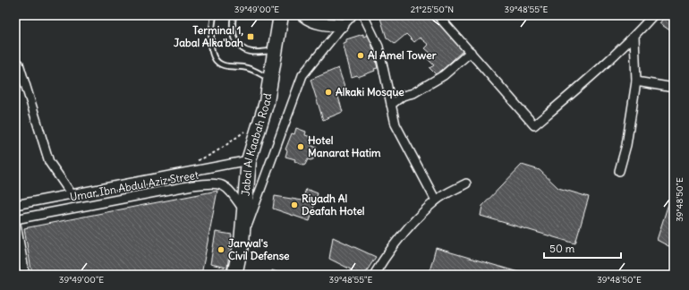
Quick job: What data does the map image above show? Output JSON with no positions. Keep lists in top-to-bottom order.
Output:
{
  "streets": {
    "highway": ["Jabal Al Kaabah Road"],
    "street": ["Umar Ibn Abdul Aziz Street"]
  },
  "crossings": [
    ["Jabal Al Kaabah Road", "Umar Ibn Abdul Aziz Street"]
  ],
  "places": {
    "transit": ["Terminal 1, Jabal Alka'bah"],
    "other": [
      "Al Amel Tower",
      "Alkaki Mosque",
      "Hotel Manarat Hatim",
      "Riyadh Al Deafah Hotel",
      "Jarwal's Civil Defense"
    ]
  },
  "scale_bar": "50 m",
  "coordinates": [
    "39°49'00\"E",
    "21°25'50\"N",
    "39°48'55\"E",
    "39°48'50\"E"
  ]
}
